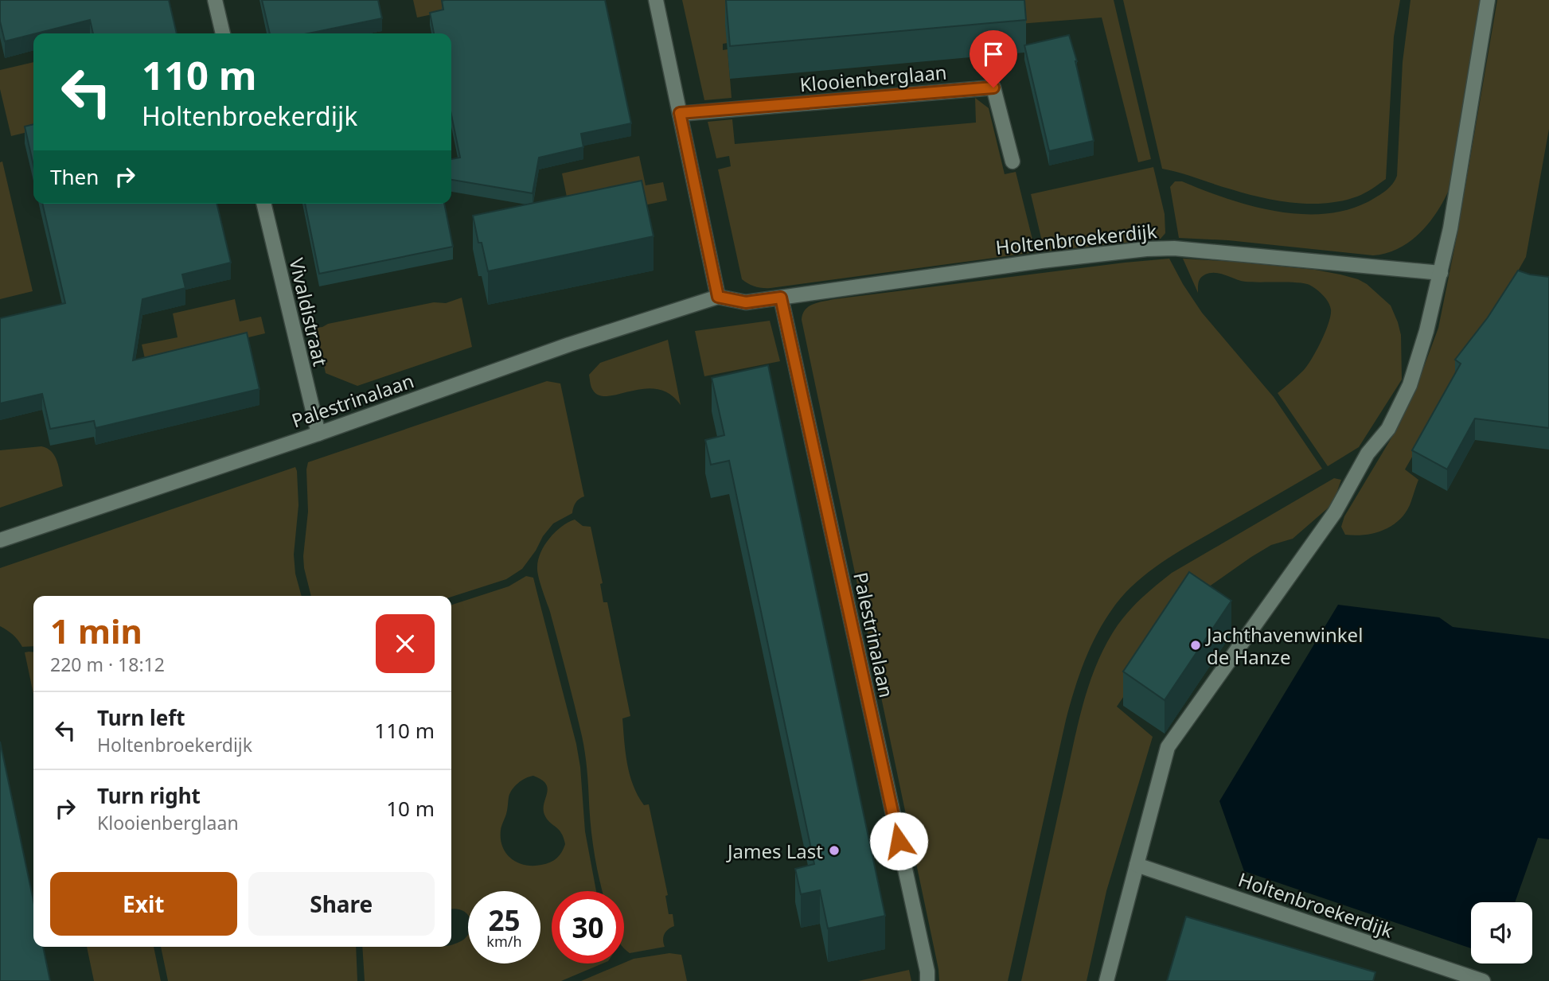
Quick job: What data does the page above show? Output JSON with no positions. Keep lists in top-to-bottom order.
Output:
{
  "streets": {
    "street": [
      "Klooienberglaan",
      "Holtenbroekerdijk",
      "Vivaldistraat",
      "Palestrinalaan"
    ]
  },
  "crossings": [
    ["Holtenbroekerdijk", "Palestrinalaan"],
    ["Vivaldistraat", "Palestrinalaan"]
  ],
  "places": ["Jachthavenwinkel de Hanze", "James Last"],
  "page": {
    "turn": ["110 m", "Holtenbroekerdijk"],
    "then": "Then",
    "heading": ["1 min", "220 m · 18:12"],
    "list": [
      {
        "name": "Turn left",
        "note": "Holtenbroekerdijk",
        "value": "110 m"
      },
      {
        "name": "Turn right",
        "note": "Klooienberglaan",
        "value": "10 m"
      }
    ],
    "buttons": ["Exit", "Share"],
    "speed": "25 km/h",
    "limit": "30"
  }
}
